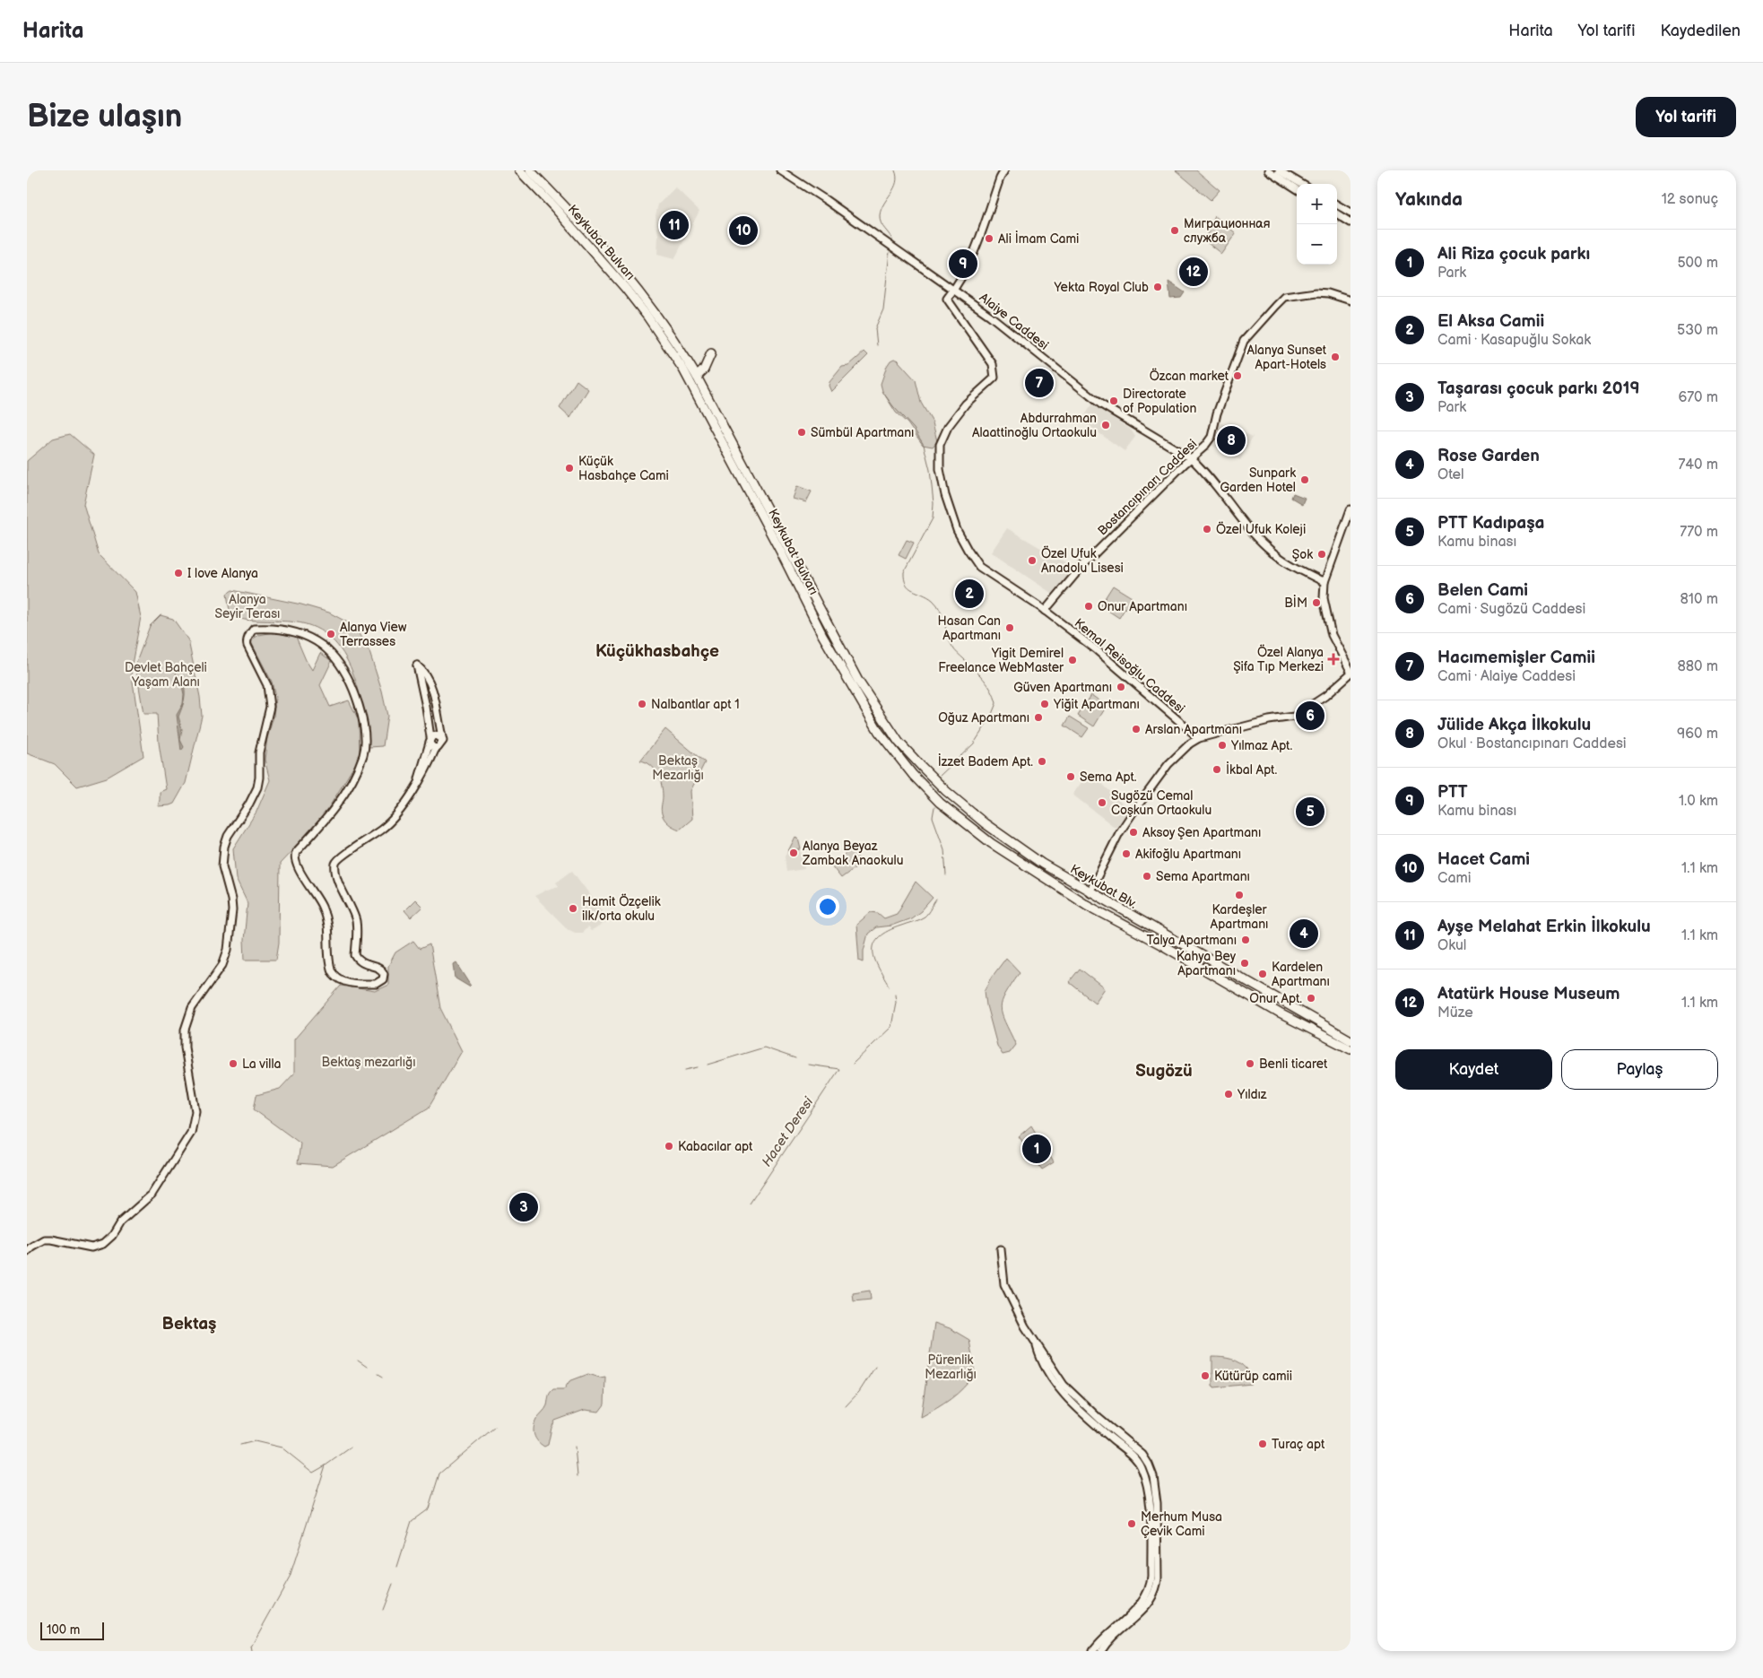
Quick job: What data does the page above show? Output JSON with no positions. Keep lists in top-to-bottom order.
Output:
{
  "streets": {
    "highway": ["Keykubat Bulvarı", "Keykubat Blv."],
    "street": ["Alaiye Caddesi", "Bostancıpınarı Caddesi", "Kemal Reisoğlu Caddesi"]
  },
  "crossings": [
    ["Keykubat Bulvarı", "Keykubat Blv."],
    ["Alaiye Caddesi", "Bostancıpınarı Caddesi"],
    ["Alaiye Caddesi", "Kemal Reisoğlu Caddesi"],
    ["Bostancıpınarı Caddesi", "Kemal Reisoğlu Caddesi"]
  ],
  "districts": ["Küçükhasbahçe", "Sugözü", "Bektaş"],
  "water": ["Hacet Deresi"],
  "parks": [
    "Alanya Seyir Terası",
    "Devlet Bahçeli Yaşam Alanı",
    "Bektaş Mezarlığı",
    "Bektaş mezarlığı",
    "Pürenlik Mezarlığı"
  ],
  "places": {
    "other": [
      "Миграционная служба",
      "Ali İmam Cami",
      "Yekta Royal Club",
      "Alanya Sunset Apart-Hotels",
      "Özcan market",
      "Directorate of Population",
      "Abdurrahman Alaattinoğlu Ortaokulu",
      "Sümbül Apartmanı",
      "Küçük Hasbahçe Cami",
      "Sunpark Garden Hotel",
      "Özel Ufuk Koleji",
      "Şok",
      "Özel Ufuk Anadolu Lisesi",
      "I love Alanya",
      "BİM",
      "Onur Apartmanı",
      "Hasan Can Apartmanı",
      "Alanya View Terrasses",
      "Yigit Demirel Freelance WebMaster",
      "Güven Apartmanı",
      "Nalbantlar apt 1",
      "Yiğit Apartmanı",
      "Oğuz Apartmanı",
      "Arslan Apartmanı",
      "Yılmaz Apt.",
      "İzzet Badem Apt.",
      "İkbal Apt.",
      "Sema Apt.",
      "Sugözü Cemal Coşkun Ortaokulu",
      "Aksoy Şen Apartmanı",
      "Alanya Beyaz Zambak Anaokulu",
      "Akifoğlu Apartmanı",
      "Sema Apartmanı",
      "Kardeşler Apartmanı",
      "Hamit Özçelik ilk/orta okulu",
      "Talya Apartmanı",
      "Kahya Bey Apartmanı",
      "Kardelen Apartmanı",
      "Onur Apt.",
      "La villa",
      "Benli ticaret",
      "Yıldız",
      "Kabacılar apt",
      "Kütürüp camii",
      "Turaç apt",
      "Merhum Musa Çevik Cami"
    ],
    "health": ["Özel Alanya Şifa Tıp Merkezi"]
  },
  "scale_bar": "100 m",
  "page": {
    "header": "Harita",
    "nav": ["Harita", "Yol tarifi", "Kaydedilen"],
    "buttons": [
      "Yol tarifi",
      ["Kaydet", "Paylaş"]
    ],
    "title": "Bize ulaşın",
    "heading": ["Yakında", "12 sonuç"],
    "map_buttons": ["+", "−"],
    "pins": [
      "11",
      "10",
      "9",
      "12",
      "7",
      "8",
      "2",
      "6",
      "5",
      "4",
      "1",
      "3"
    ],
    "list": [
      {
        "mark": "1",
        "name": "Ali Riza çocuk parkı",
        "note": "Park",
        "value": "500 m"
      },
      {
        "mark": "2",
        "name": "El Aksa Camii",
        "note": "Cami · Kasapuğlu Sokak",
        "value": "530 m"
      },
      {
        "mark": "3",
        "name": "Taşarası çocuk parkı 2019",
        "note": "Park",
        "value": "670 m"
      },
      {
        "mark": "4",
        "name": "Rose Garden",
        "note": "Otel",
        "value": "740 m"
      },
      {
        "mark": "5",
        "name": "PTT Kadıpaşa",
        "note": "Kamu binası",
        "value": "770 m"
      },
      {
        "mark": "6",
        "name": "Belen Cami",
        "note": "Cami · Sugözü Caddesi",
        "value": "810 m"
      },
      {
        "mark": "7",
        "name": "Hacımemişler Camii",
        "note": "Cami · Alaiye Caddesi",
        "value": "880 m"
      },
      {
        "mark": "8",
        "name": "Jülide Akça İlkokulu",
        "note": "Okul · Bostancıpınarı Caddesi",
        "value": "960 m"
      },
      {
        "mark": "9",
        "name": "PTT",
        "note": "Kamu binası",
        "value": "1.0 km"
      },
      {
        "mark": "10",
        "name": "Hacet Cami",
        "note": "Cami",
        "value": "1.1 km"
      },
      {
        "mark": "11",
        "name": "Ayşe Melahat Erkin İlkokulu",
        "note": "Okul",
        "value": "1.1 km"
      },
      {
        "mark": "12",
        "name": "Atatürk House Museum",
        "note": "Müze",
        "value": "1.1 km"
      }
    ],
    "scale": "100 m"
  }
}
